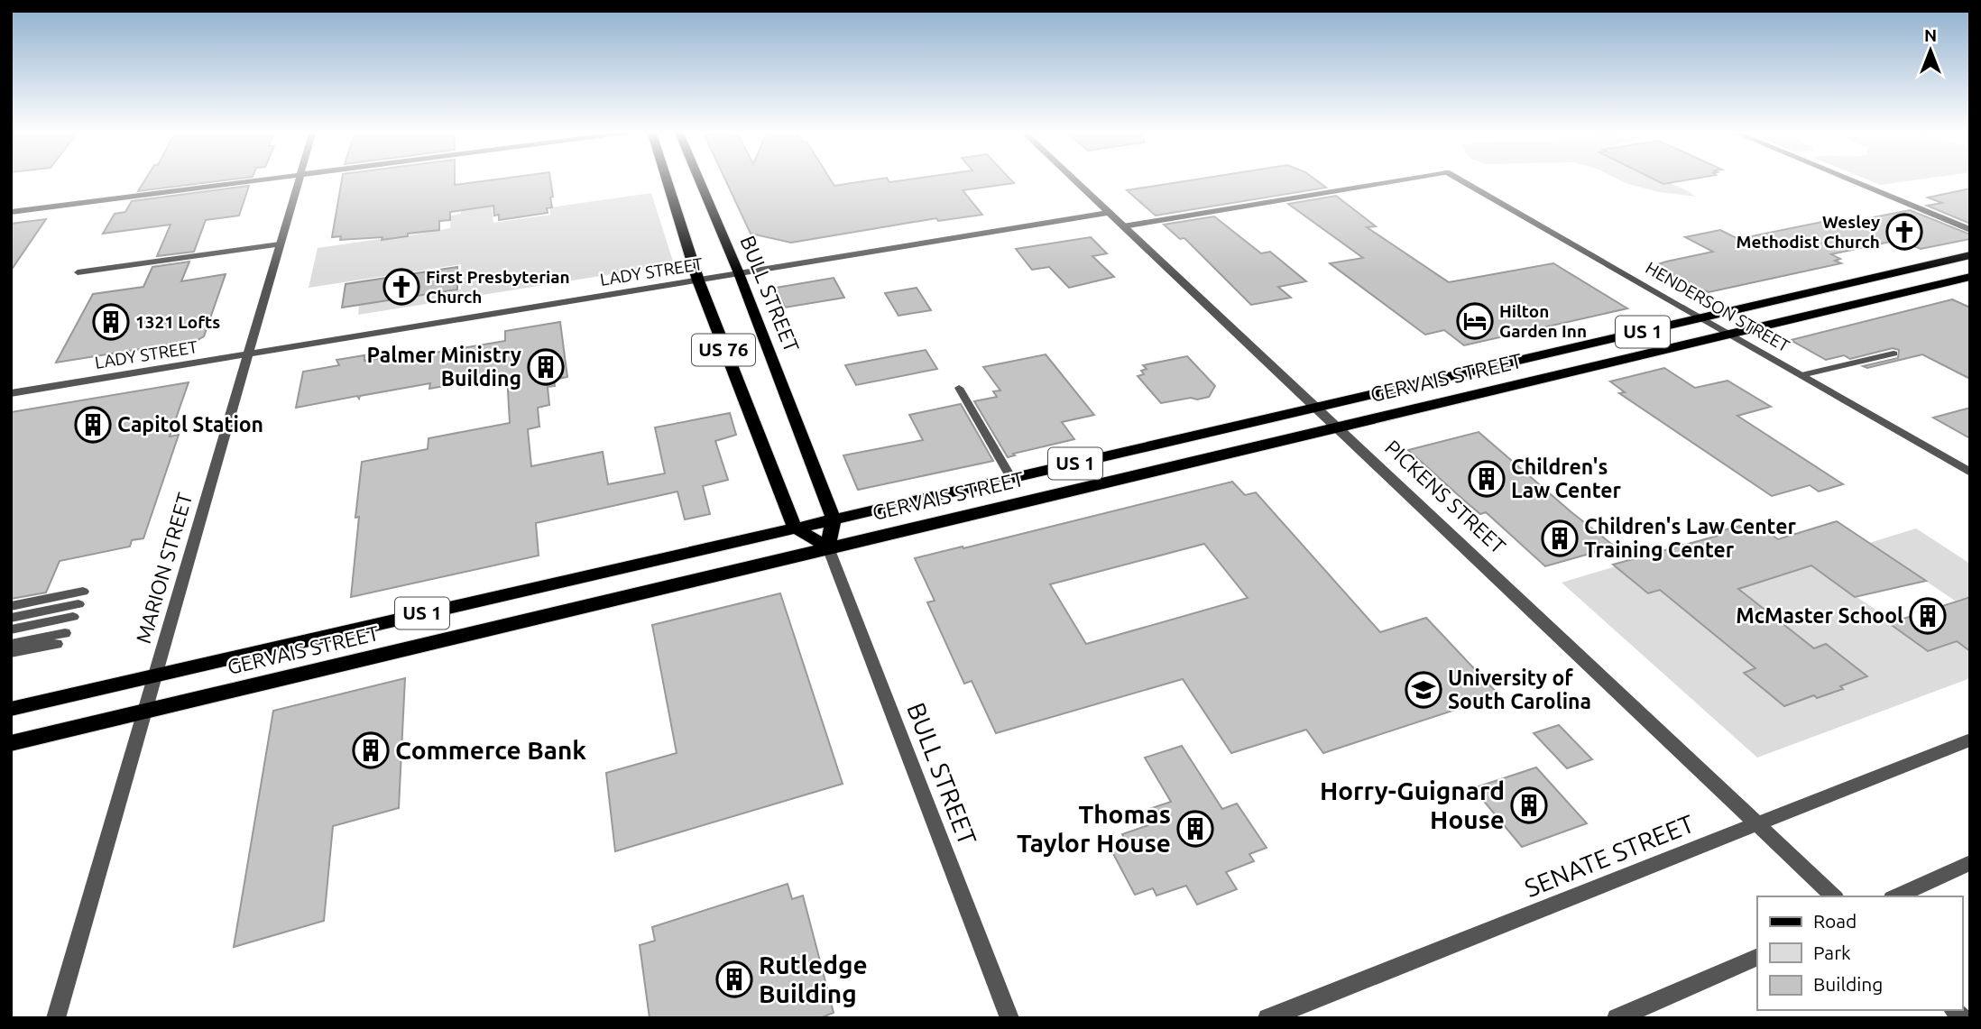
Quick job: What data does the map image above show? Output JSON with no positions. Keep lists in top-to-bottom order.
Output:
{
  "streets": {
    "main road": [
      "BULL STREET",
      "US 1",
      "US 76",
      "GERVAIS STREET"
    ],
    "street": [
      "LADY STREET",
      "HENDERSON STREET",
      "PICKENS STREET",
      "MARION STREET",
      "SENATE STREET"
    ]
  },
  "crossings": [
    ["LADY STREET", "BULL STREET"],
    ["LADY STREET", "US 76"],
    ["LADY STREET", "PICKENS STREET"],
    ["LADY STREET", "MARION STREET"],
    ["BULL STREET", "GERVAIS STREET"],
    ["HENDERSON STREET", "GERVAIS STREET"],
    ["US 76", "GERVAIS STREET"],
    ["GERVAIS STREET", "PICKENS STREET"],
    ["GERVAIS STREET", "MARION STREET"],
    ["PICKENS STREET", "SENATE STREET"]
  ],
  "places": {
    "church": ["Wesley Methodist Church", "First Presbyterian Church"],
    "hotel": ["Hilton Garden Inn"],
    "building": [
      "1321 Lofts",
      "Palmer Ministry Building",
      "Capitol Station",
      "Children's Law Center",
      "Children's Law Center Training Center",
      "McMaster School",
      "Commerce Bank",
      "Horry-Guignard House",
      "Thomas Taylor House",
      "Rutledge Building"
    ],
    "school or university": ["University of South Carolina"]
  },
  "legend": ["Road", "Park", "Building"],
  "north": "top"
}
